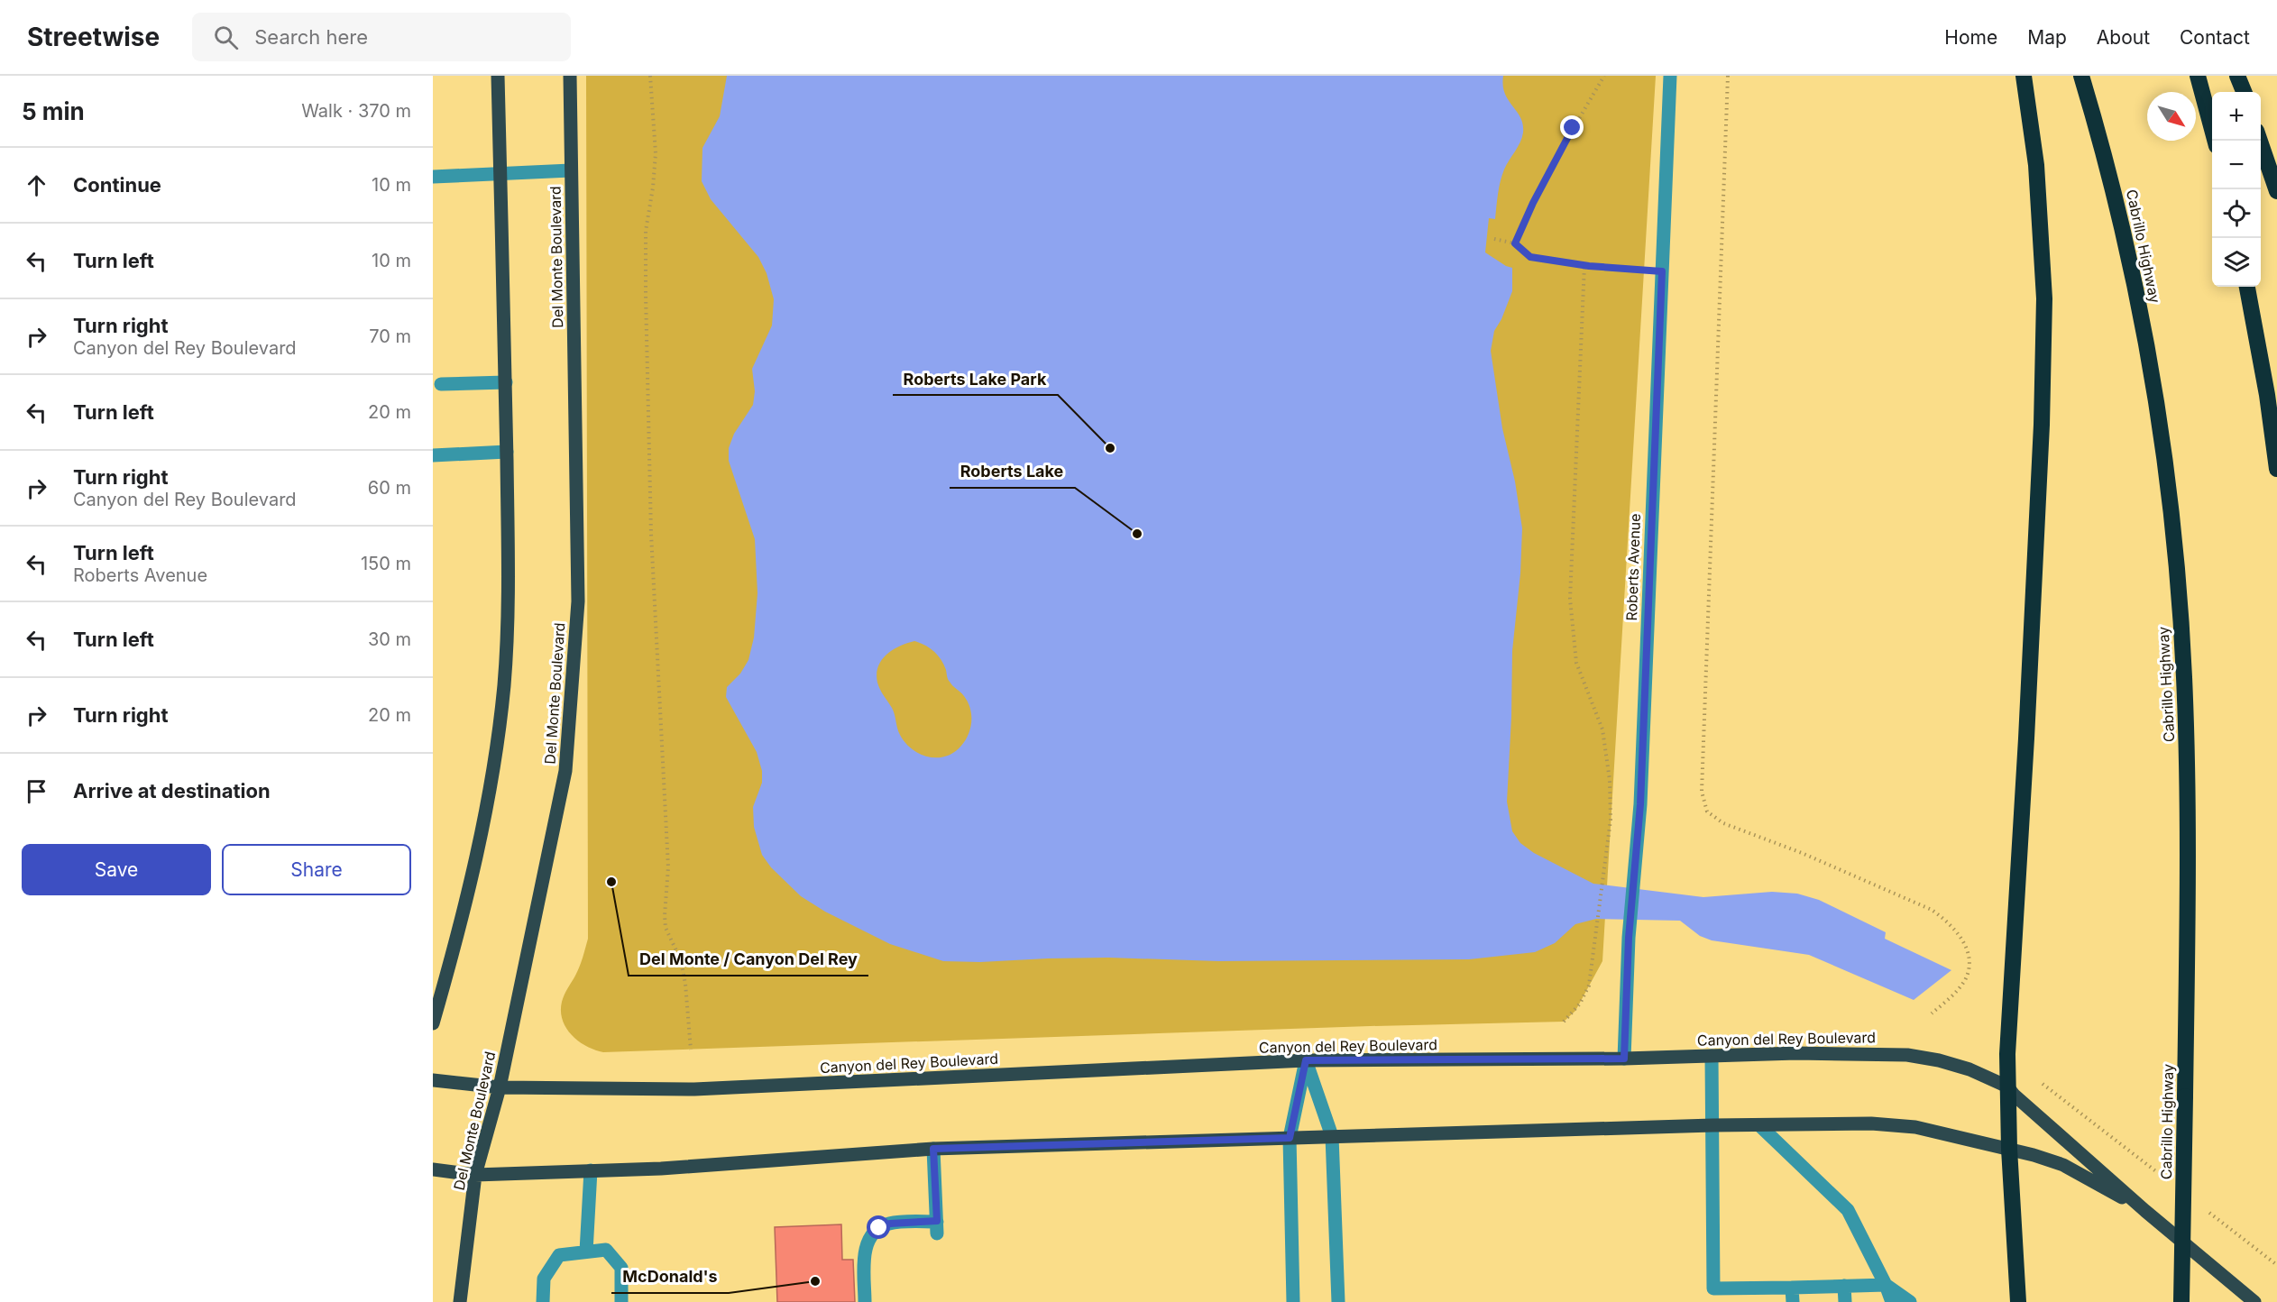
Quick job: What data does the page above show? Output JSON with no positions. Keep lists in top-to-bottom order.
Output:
{
  "streets": {
    "highway": ["Cabrillo Highway"],
    "main road": ["Del Monte Boulevard", "Canyon del Rey Boulevard"],
    "street": ["Roberts Avenue"]
  },
  "crossings": [
    ["Del Monte Boulevard", "Canyon del Rey Boulevard"],
    ["Roberts Avenue", "Canyon del Rey Boulevard"]
  ],
  "places": [
    "Roberts Lake Park",
    "Roberts Lake",
    "Del Monte / Canyon Del Rey",
    "McDonald's"
  ],
  "north": "bottom right",
  "page": {
    "header": "Streetwise",
    "search": "Search here",
    "nav": [
      "Home",
      "Map",
      "About",
      "Contact"
    ],
    "heading": ["5 min", "Walk · 370 m"],
    "map_buttons": ["+", "−"],
    "list": [
      ["Continue", "10 m"],
      ["Turn left", "10 m"],
      ["Turn right", "Canyon del Rey Boulevard", "70 m"],
      ["Turn left", "20 m"],
      ["Turn right", "Canyon del Rey Boulevard", "60 m"],
      ["Turn left", "Roberts Avenue", "150 m"],
      ["Turn left", "30 m"],
      ["Turn right", "20 m"],
      "Arrive at destination"
    ],
    "buttons": ["Save", "Share"]
  }
}
